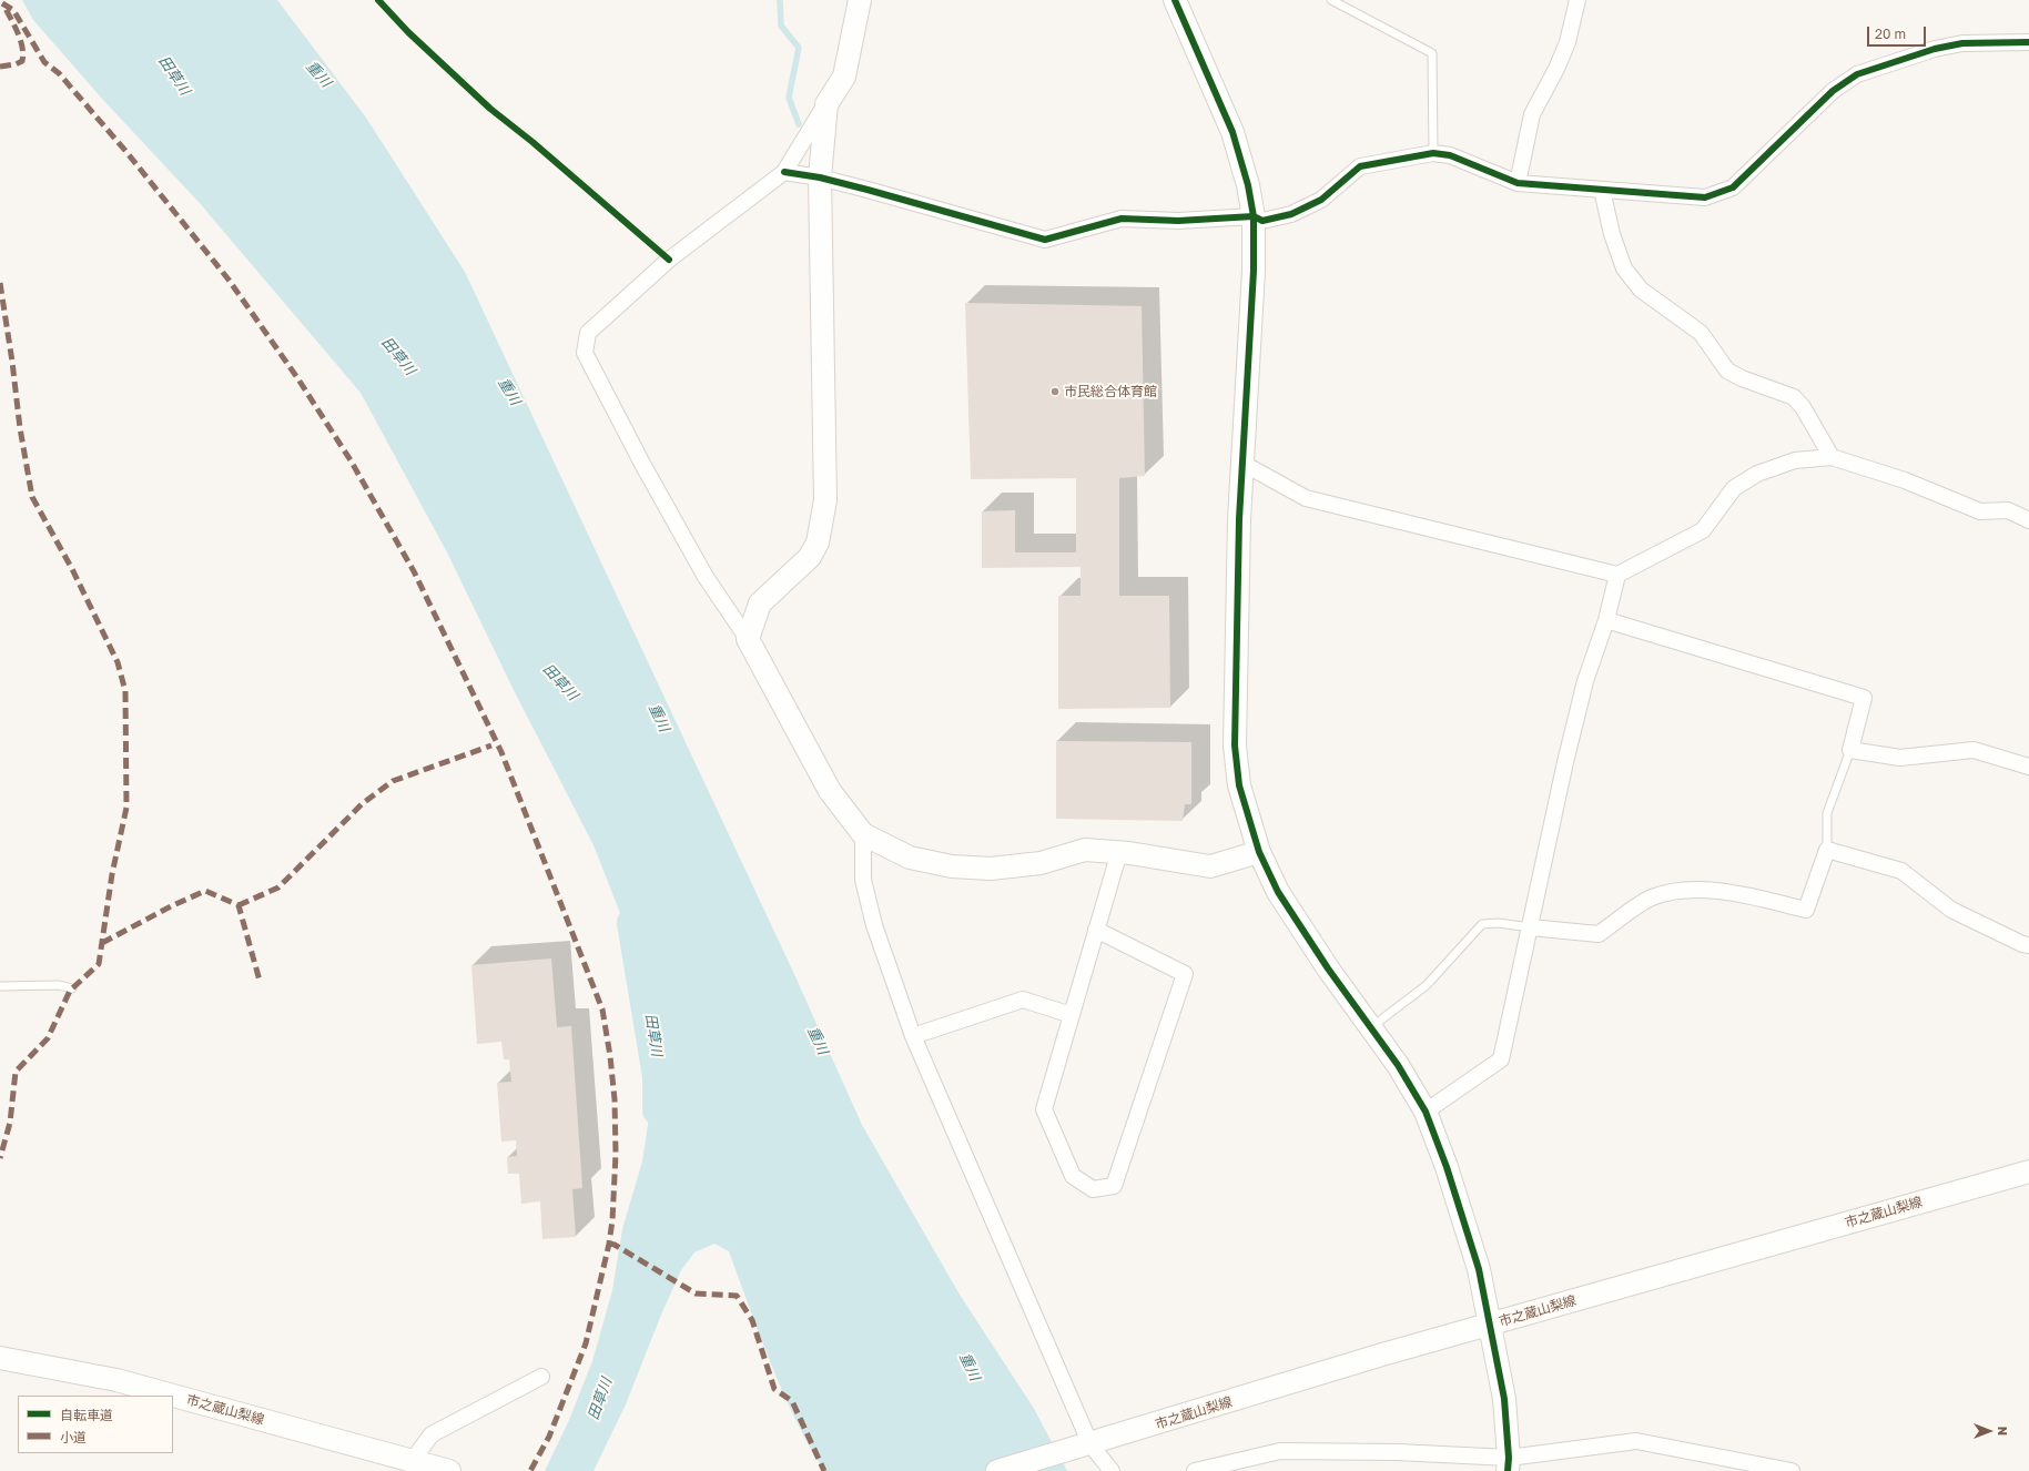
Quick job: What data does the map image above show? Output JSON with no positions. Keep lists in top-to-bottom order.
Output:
{
  "streets": {
    "street": ["市之蔵山梨線"]
  },
  "water": ["重川", "田草川"],
  "places": ["市民総合体育館"],
  "legend": ["自転車道", "小道"],
  "scale_bar": "20 m",
  "north": "right"
}
